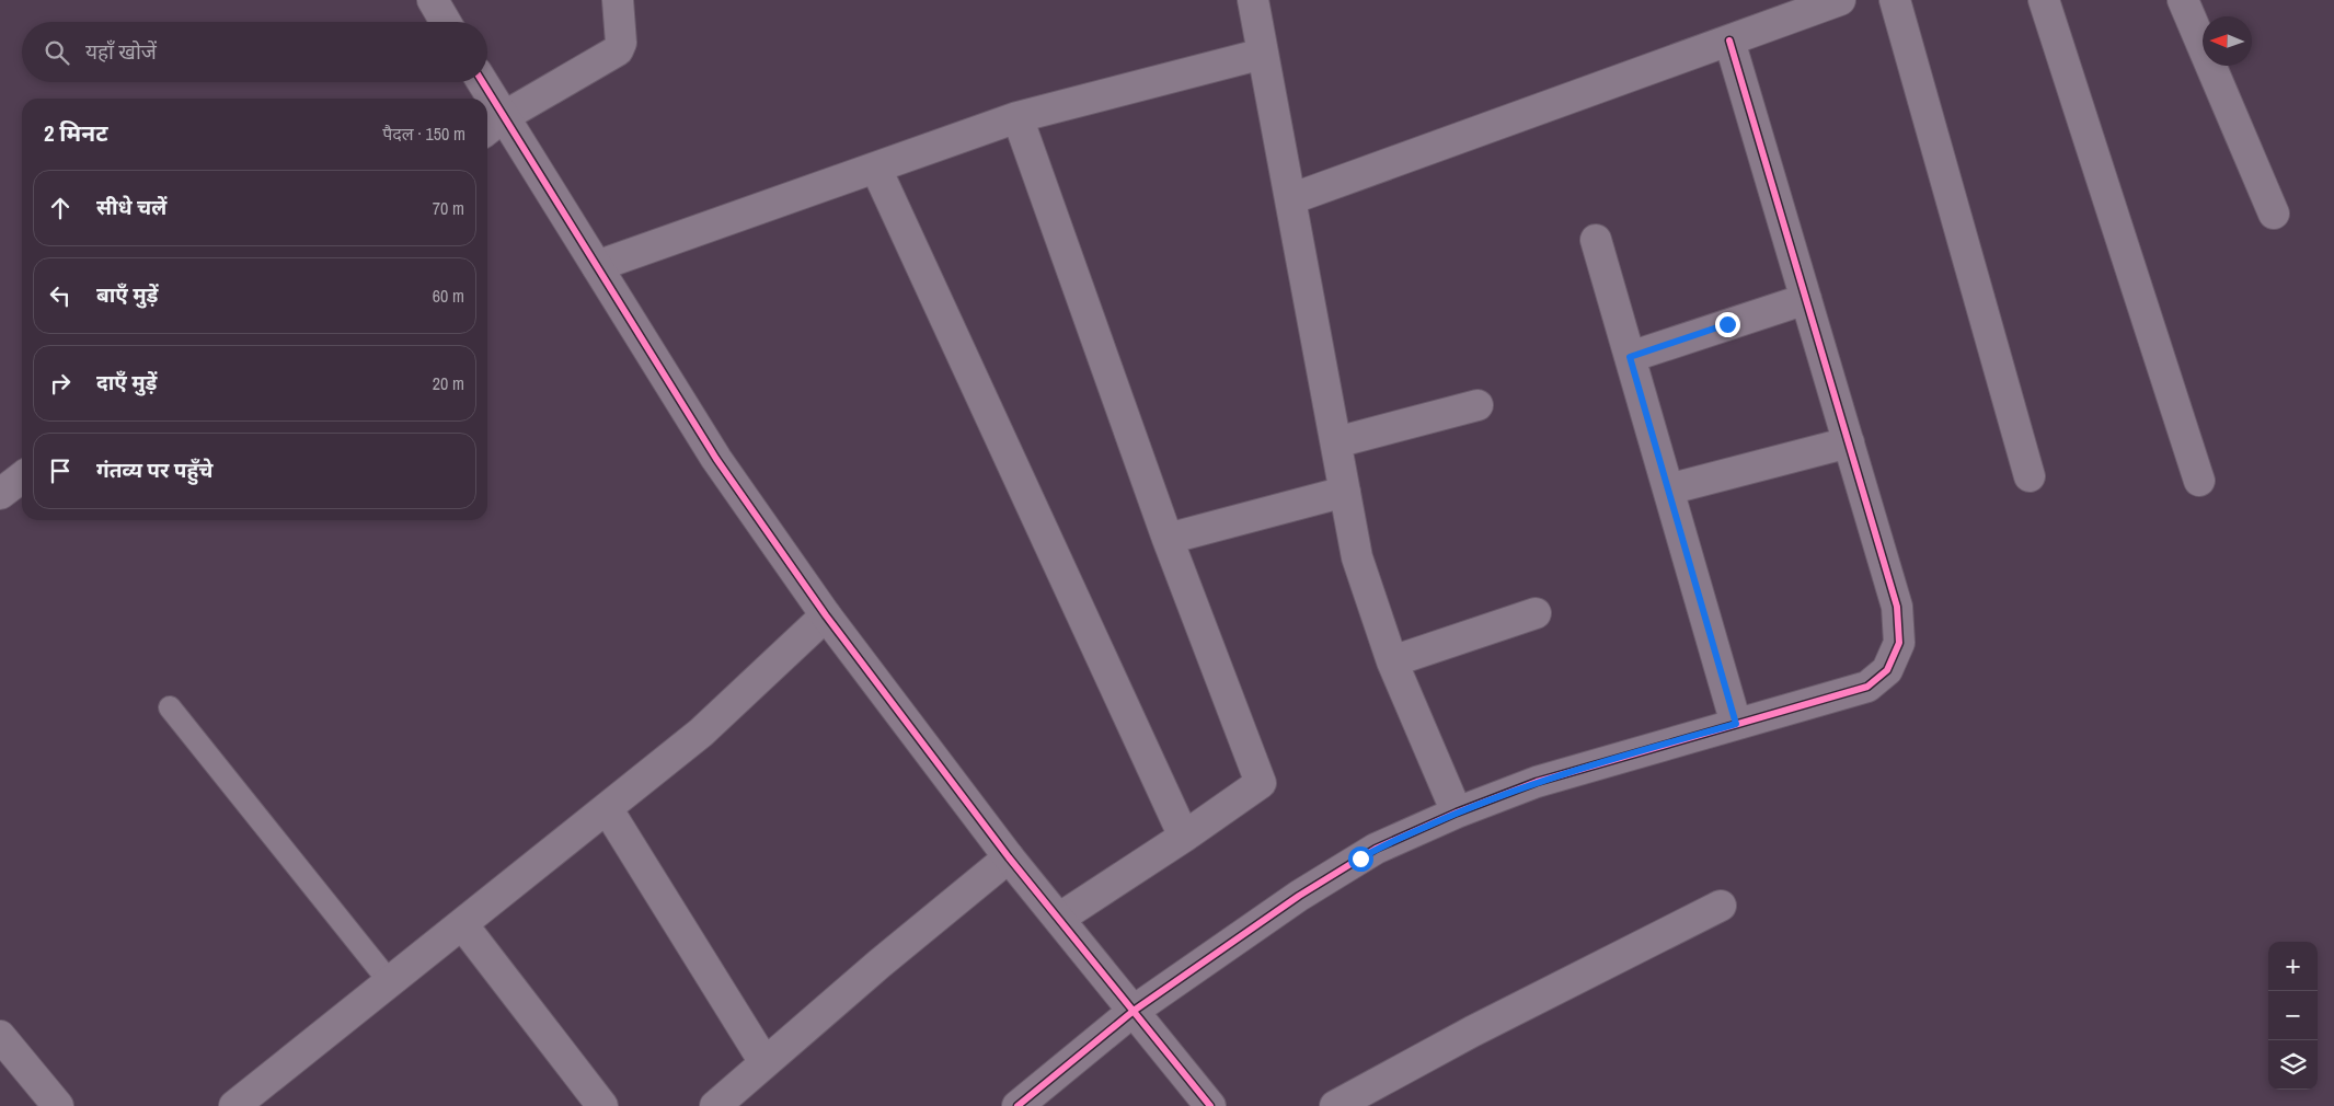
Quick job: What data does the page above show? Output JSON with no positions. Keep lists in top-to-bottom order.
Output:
{
  "north": "left",
  "page": {
    "search": "यहाँ खोजें",
    "heading": ["2 मिनट", "पैदल · 150 m"],
    "list": [
      ["सीधे चलें", "70 m"],
      ["बाएँ मुड़ें", "60 m"],
      ["दाएँ मुड़ें", "20 m"],
      "गंतव्य पर पहुँचे"
    ],
    "map_buttons": ["+", "−"]
  }
}
